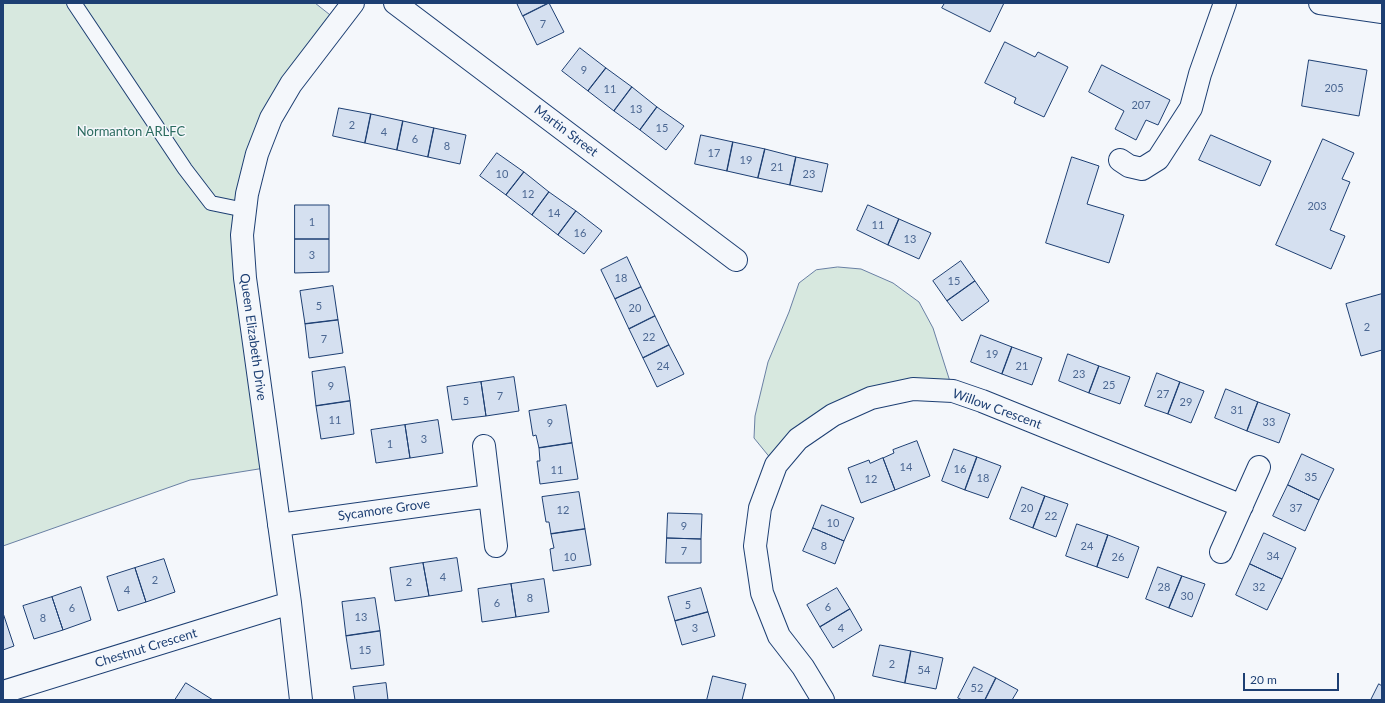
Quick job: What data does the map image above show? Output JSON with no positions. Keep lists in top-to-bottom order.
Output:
{
  "streets": {
    "street": [
      "Martin Street",
      "Queen Elizabeth Drive",
      "Willow Crescent",
      "Sycamore Grove",
      "Chestnut Crescent"
    ]
  },
  "crossings": [
    ["Queen Elizabeth Drive", "Sycamore Grove"],
    ["Queen Elizabeth Drive", "Chestnut Crescent"]
  ],
  "parks": ["Normanton ARLFC"],
  "house_numbers": [
    "7",
    "9",
    "205",
    "11",
    "207",
    "13",
    "2",
    "15",
    "4",
    "6",
    "8",
    "17",
    "19",
    "21",
    "10",
    "23",
    "12",
    "203",
    "14",
    "1",
    "11",
    "16",
    "13",
    "3",
    "18",
    "15",
    "5",
    "20",
    "2",
    "22",
    "7",
    "19",
    "24",
    "21",
    "23",
    "25",
    "9",
    "27",
    "7",
    "5",
    "29",
    "31",
    "11",
    "33",
    "9",
    "3",
    "1",
    "14",
    "16",
    "11",
    "35",
    "18",
    "12",
    "20",
    "37",
    "12",
    "22",
    "10",
    "9",
    "8",
    "24",
    "7",
    "34",
    "10",
    "26",
    "4",
    "2",
    "2",
    "28",
    "32",
    "4",
    "30",
    "8",
    "6",
    "5",
    "6",
    "6",
    "13",
    "8",
    "3",
    "4",
    "15",
    "2",
    "54",
    "52"
  ],
  "scale_bar": "20 m"
}
